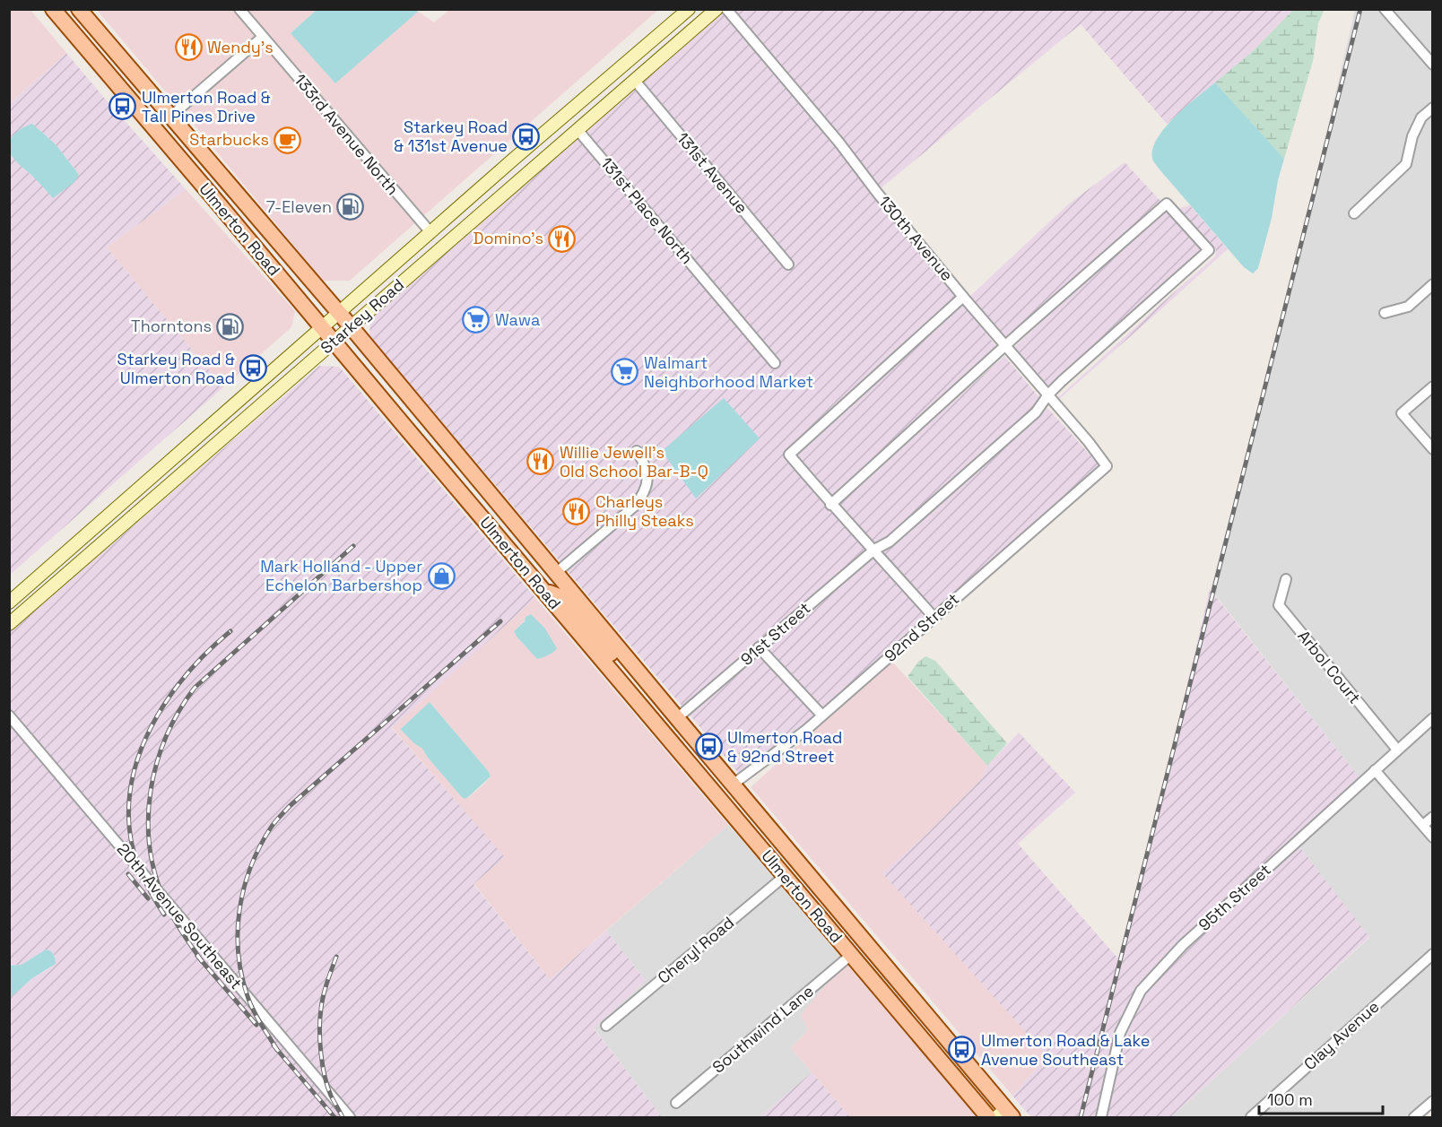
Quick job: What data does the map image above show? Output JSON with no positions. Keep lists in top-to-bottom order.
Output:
{
  "streets": {
    "main road": ["Ulmerton Road", "Starkey Road"],
    "street": [
      "133rd Avenue North",
      "131st Avenue",
      "131st Place North",
      "130th Avenue",
      "92nd Street",
      "91st Street",
      "Arbol Court",
      "95th Street",
      "20th Avenue Southeast",
      "Cheryl Road",
      "Southwind Lane",
      "Clay Avenue"
    ]
  },
  "crossings": [
    ["133rd Avenue North", "Starkey Road"],
    ["131st Avenue", "Starkey Road"],
    ["131st Place North", "Starkey Road"],
    ["Ulmerton Road", "Starkey Road"],
    ["Ulmerton Road", "92nd Street"],
    ["Ulmerton Road", "91st Street"],
    ["Ulmerton Road", "Cheryl Road"],
    ["Ulmerton Road", "Southwind Lane"],
    ["130th Avenue", "92nd Street"],
    ["130th Avenue", "91st Street"],
    ["Arbol Court", "95th Street"]
  ],
  "places": {
    "restaurant": [
      "Wendy's",
      "Domino's",
      "Willie Jewell’s Old School Bar-B-Q",
      "Charleys Philly Steaks"
    ],
    "bus stop": [
      "Ulmerton Road & Tall Pines Drive",
      "Starkey Road & 131st Avenue",
      "Starkey Road & Ulmerton Road",
      "Ulmerton Road & 92nd Street",
      "Ulmerton Road & Lake Avenue Southeast"
    ],
    "cafe": ["Starbucks"],
    "fuel station": ["7-Eleven", "Thorntons"],
    "supermarket": ["Wawa", "Walmart Neighborhood Market"],
    "shop": ["Mark Holland - Upper Echelon Barbershop"]
  },
  "scale_bar": "100 m"
}
